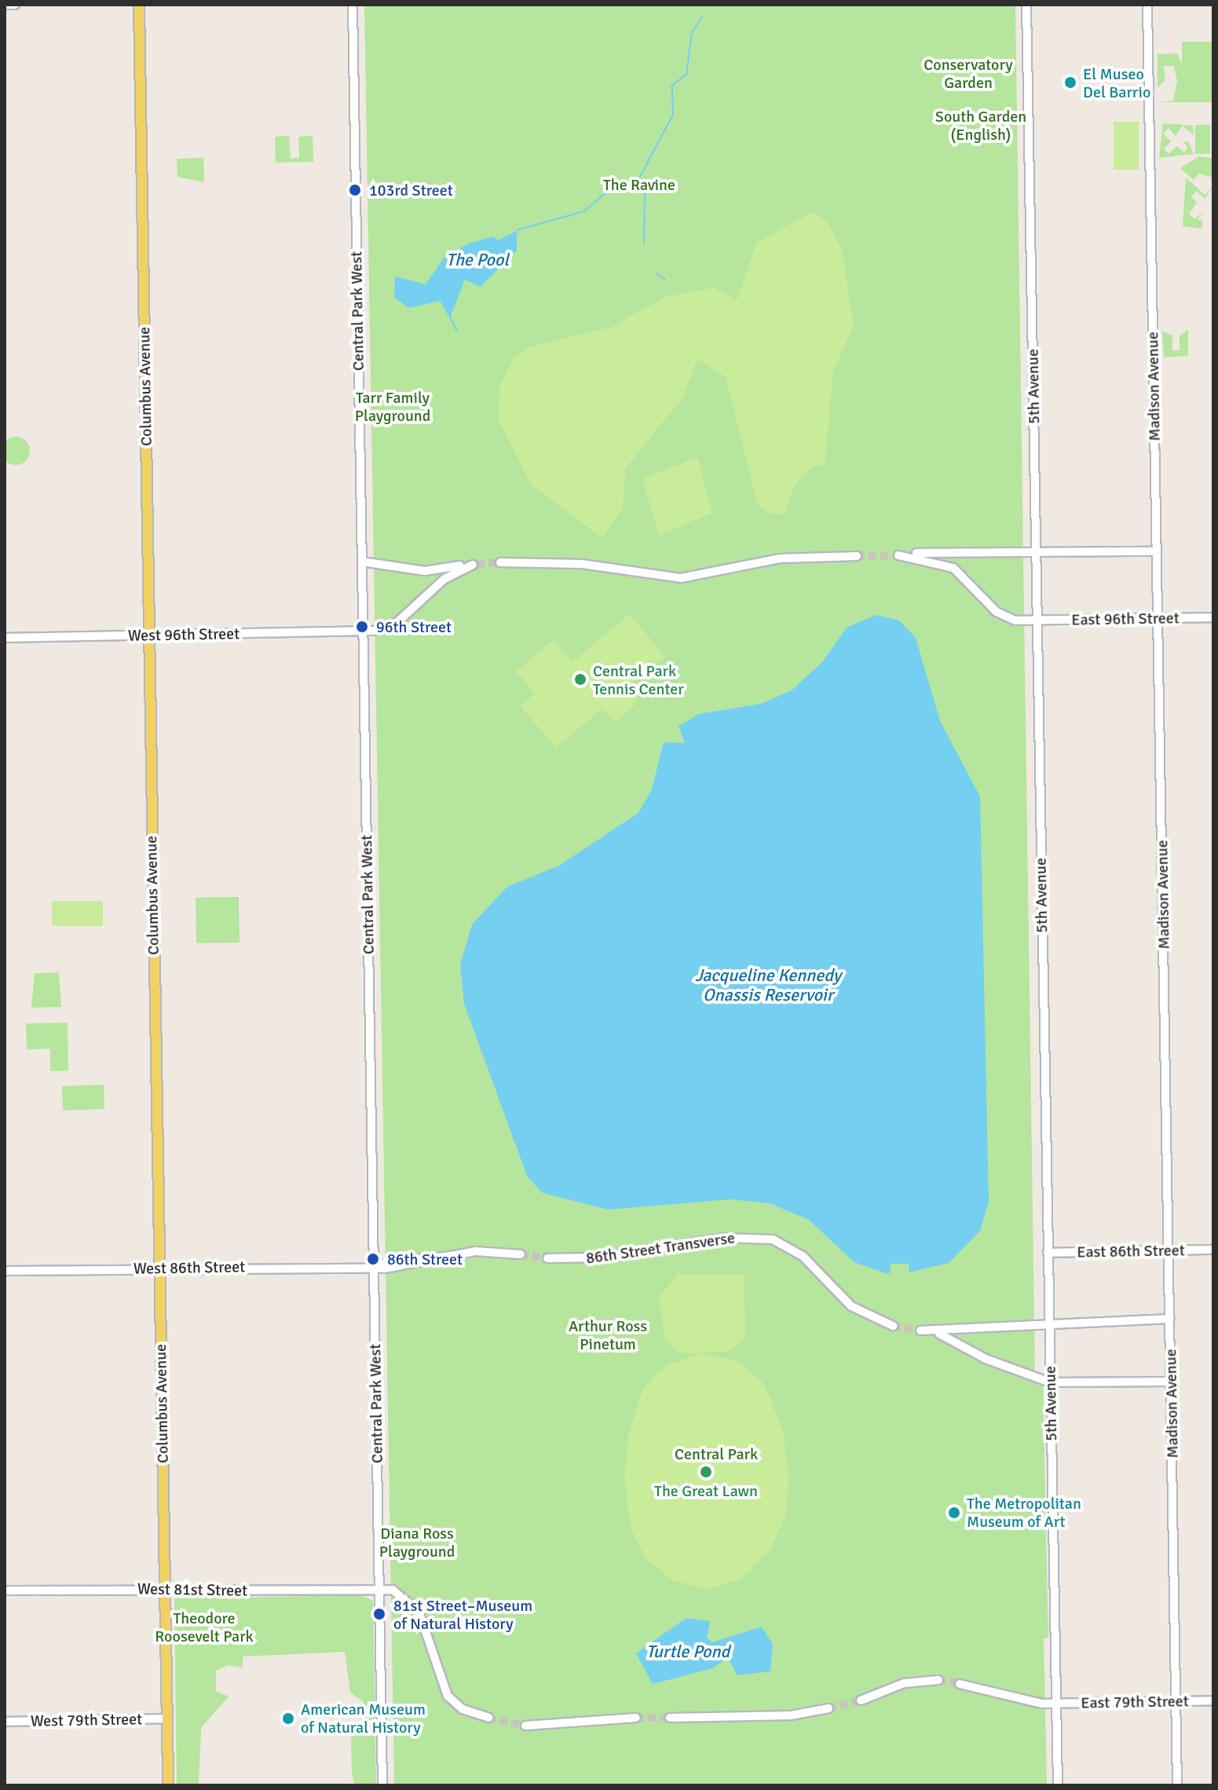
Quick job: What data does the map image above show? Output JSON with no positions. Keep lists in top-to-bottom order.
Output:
{
  "streets": {
    "main road": [
      "Central Park West",
      "Columbus Avenue",
      "5th Avenue",
      "Madison Avenue",
      "East 96th Street",
      "West 96th Street",
      "86th Street Transverse",
      "East 86th Street",
      "West 86th Street",
      "West 81st Street",
      "East 79th Street",
      "West 79th Street"
    ]
  },
  "crossings": [
    ["Central Park West", "West 96th Street"],
    ["Central Park West", "West 86th Street"],
    ["Central Park West", "West 81st Street"],
    ["Columbus Avenue", "West 96th Street"],
    ["Columbus Avenue", "West 86th Street"],
    ["Columbus Avenue", "West 81st Street"],
    ["Columbus Avenue", "West 79th Street"],
    ["5th Avenue", "East 96th Street"],
    ["5th Avenue", "East 86th Street"],
    ["5th Avenue", "East 79th Street"],
    ["Madison Avenue", "East 96th Street"],
    ["Madison Avenue", "East 86th Street"],
    ["Madison Avenue", "East 79th Street"]
  ],
  "water": ["The Pool", "Jacqueline Kennedy Onassis Reservoir", "Turtle Pond"],
  "parks": [
    "Conservatory Garden",
    "South Garden (English)",
    "The Ravine",
    "Tarr Family Playground",
    "Arthur Ross Pinetum",
    "Central Park",
    "Diana Ross Playground",
    "Theodore Roosevelt Park"
  ],
  "places": [
    "El Museo Del Barrio",
    "103rd Street",
    "96th Street",
    "Central Park Tennis Center",
    "86th Street",
    "The Great Lawn",
    "The Metropolitan Museum of Art",
    "81st Street–Museum of Natural History",
    "American Museum of Natural History"
  ]
}
